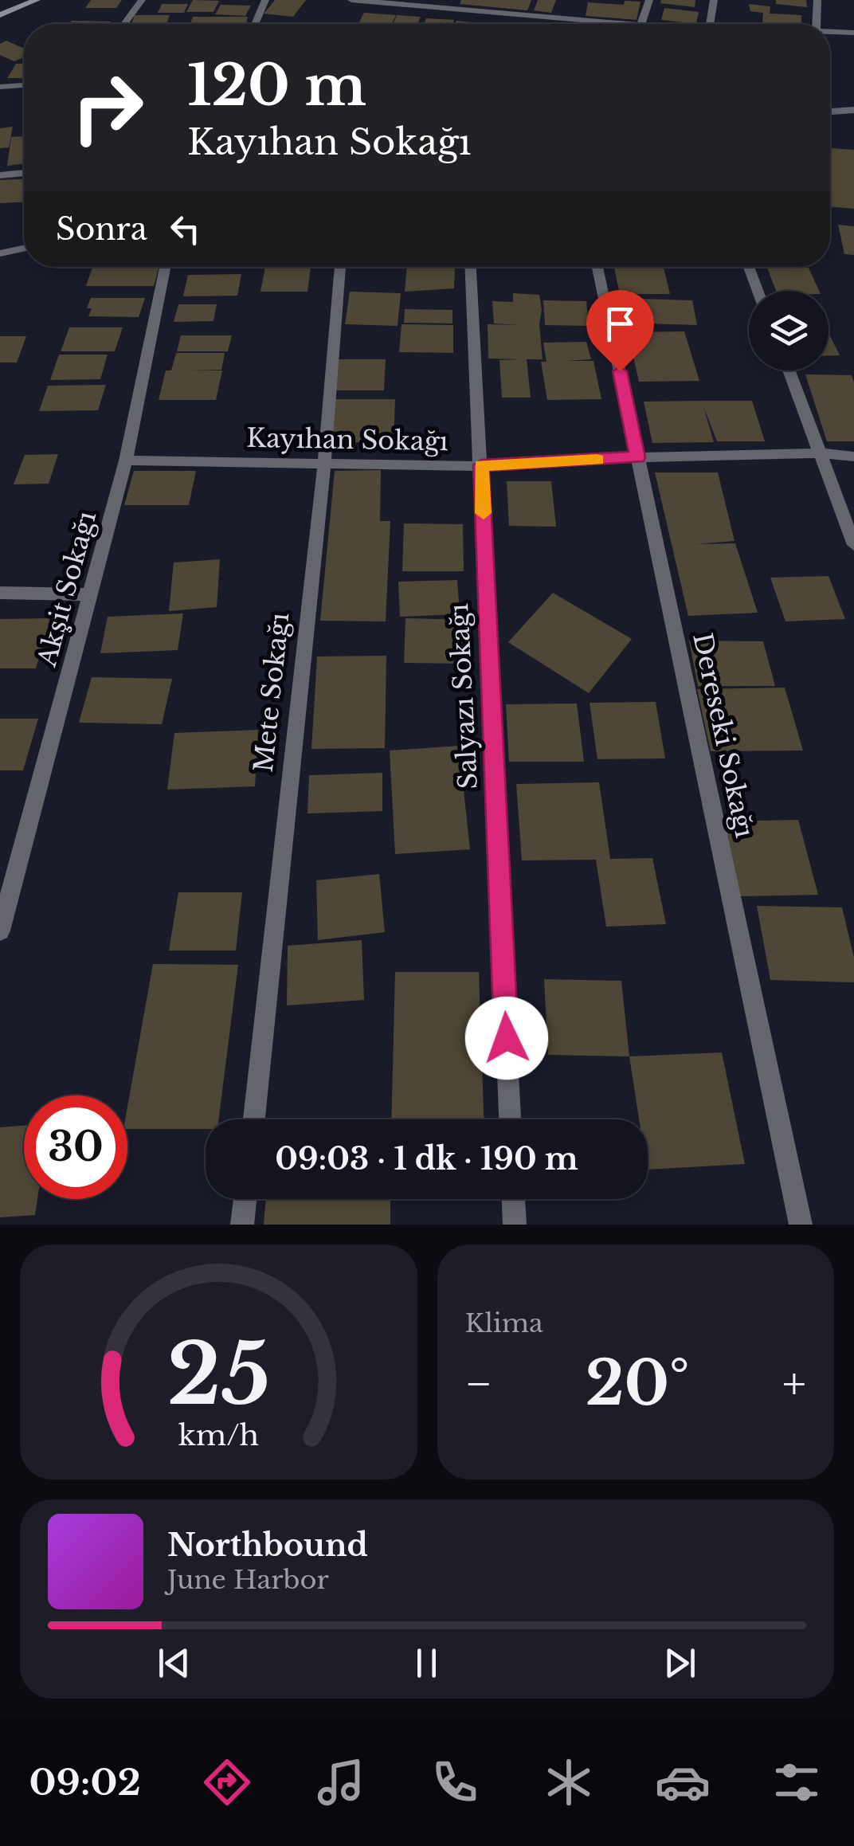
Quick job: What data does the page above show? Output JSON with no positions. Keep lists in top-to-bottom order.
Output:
{
  "streets": {
    "street": [
      "Kayıhan Sokağı",
      "Akşit Sokağı",
      "Mete Sokağı",
      "Salyazı Sokağı",
      "Dereseki Sokağı"
    ]
  },
  "crossings": [
    ["Kayıhan Sokağı", "Akşit Sokağı"],
    ["Kayıhan Sokağı", "Mete Sokağı"],
    ["Kayıhan Sokağı", "Salyazı Sokağı"],
    ["Kayıhan Sokağı", "Dereseki Sokağı"]
  ],
  "page": {
    "turn": ["120 m", "Kayıhan Sokağı"],
    "then": "Sonra",
    "limit": "30",
    "trip": "09:03 · 1 dk · 190 m",
    "tile": "Klima",
    "heat": ["−", "20°", "+"],
    "song": ["Northbound", "June Harbor"],
    "tabs": "09:02",
    "gauge": ["25", "km/h"]
  }
}
